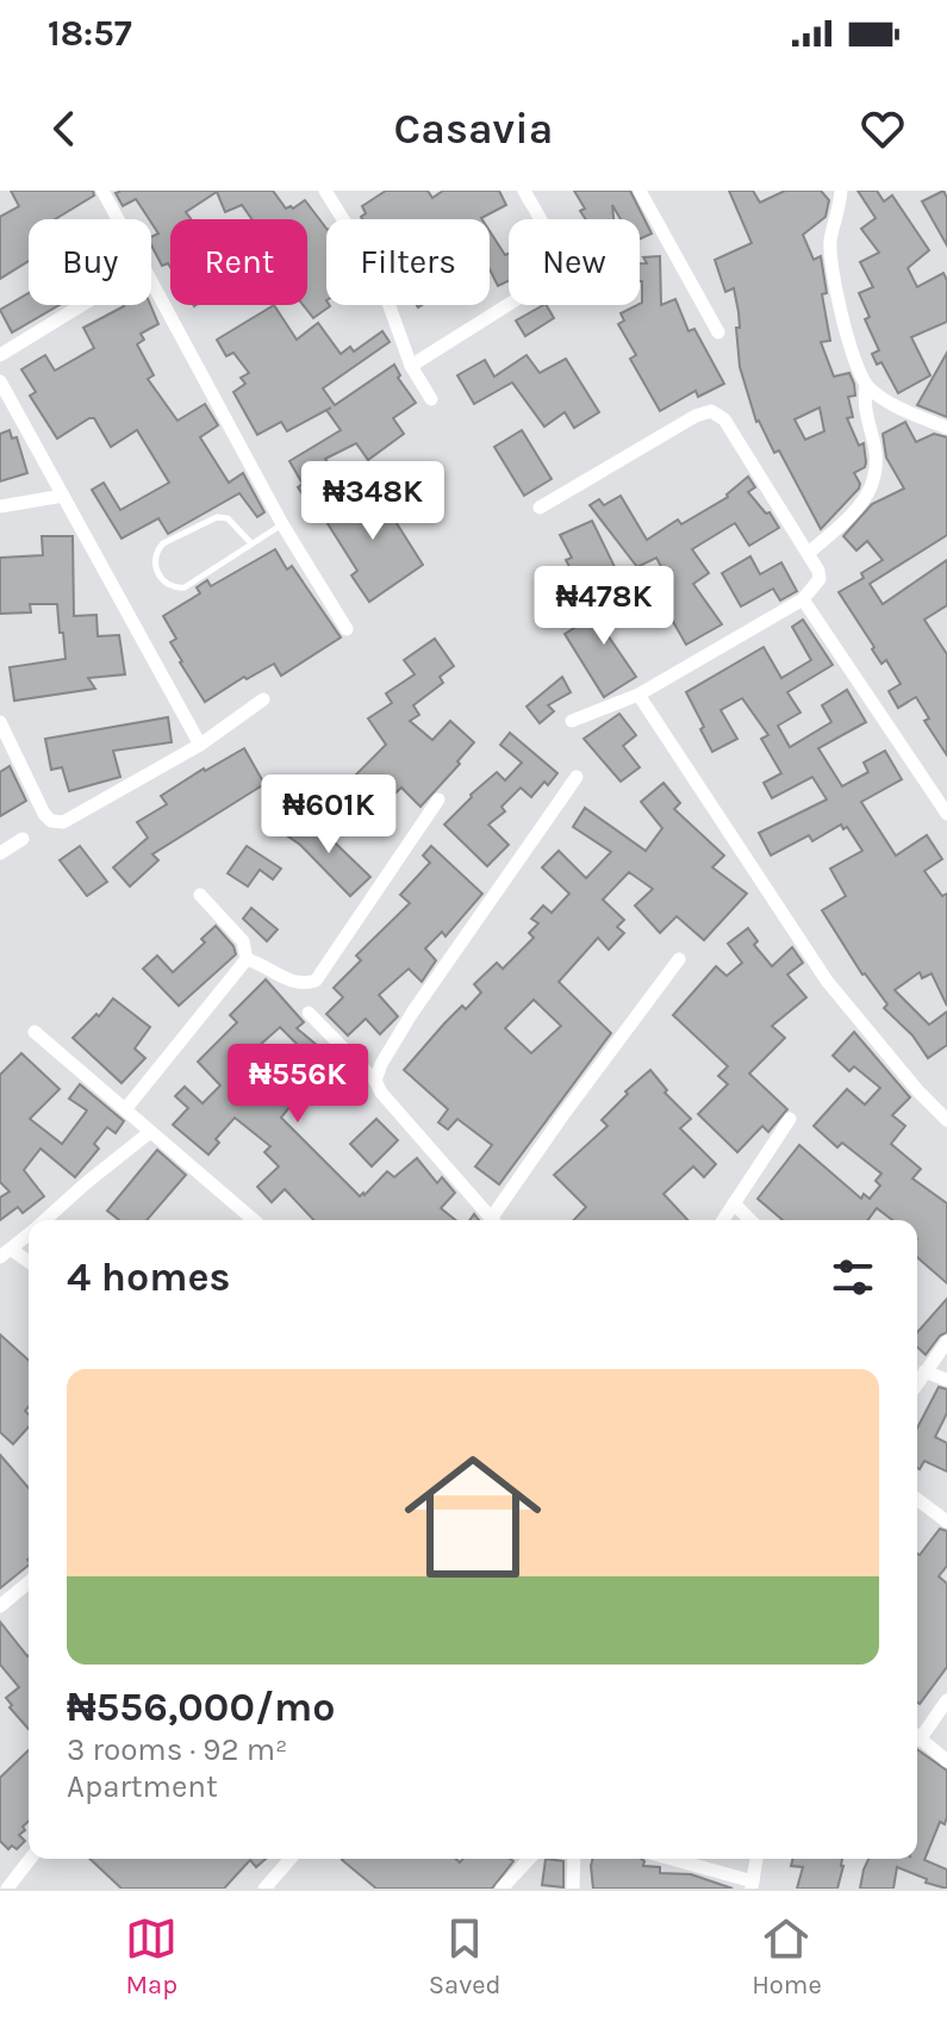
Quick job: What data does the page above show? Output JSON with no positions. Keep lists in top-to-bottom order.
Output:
{
  "page": {
    "status": "18:57",
    "header": "Casavia",
    "chip": [
      "Buy",
      "Rent",
      "Filters",
      "New"
    ],
    "price": [
      "₦348K",
      "₦478K",
      "₦601K",
      "₦556K"
    ],
    "heading": "4 homes",
    "list": [
      {
        "name": "₦556,000/mo",
        "note": "3 rooms · 92 m² · Apartment"
      }
    ],
    "tabs": ["Map", "Saved", "Home"]
  }
}
